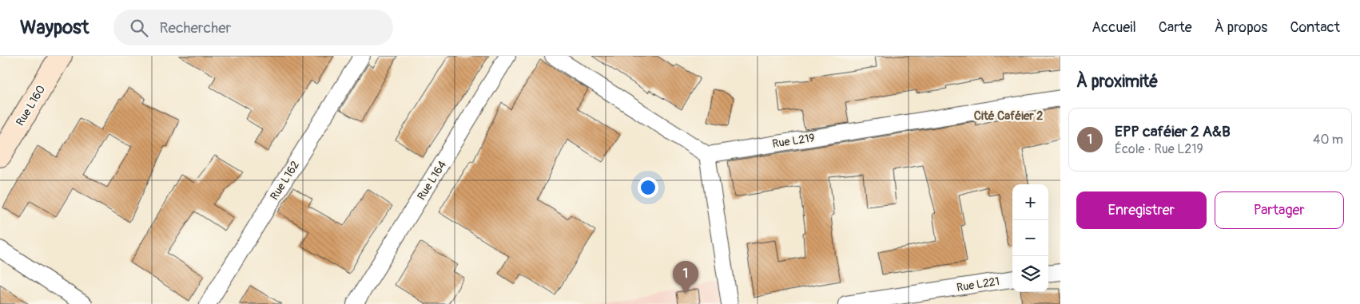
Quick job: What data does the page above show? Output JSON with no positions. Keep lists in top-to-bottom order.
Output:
{
  "streets": {
    "street": [
      "Rue L160",
      "Rue L219",
      "Rue L162",
      "Rue L164",
      "Rue L221"
    ]
  },
  "districts": ["Cité Caféier 2"],
  "page": {
    "header": "Waypost",
    "search": "Rechercher",
    "nav": [
      "Accueil",
      "Carte",
      "À propos",
      "Contact"
    ],
    "heading": "À proximité",
    "list": [
      {
        "mark": "1",
        "name": "EPP caféier 2 A&B",
        "note": "École · Rue L219",
        "value": "40 m"
      }
    ],
    "buttons": ["Enregistrer", "Partager"],
    "map_buttons": ["+", "−"],
    "pins": "1"
  }
}
